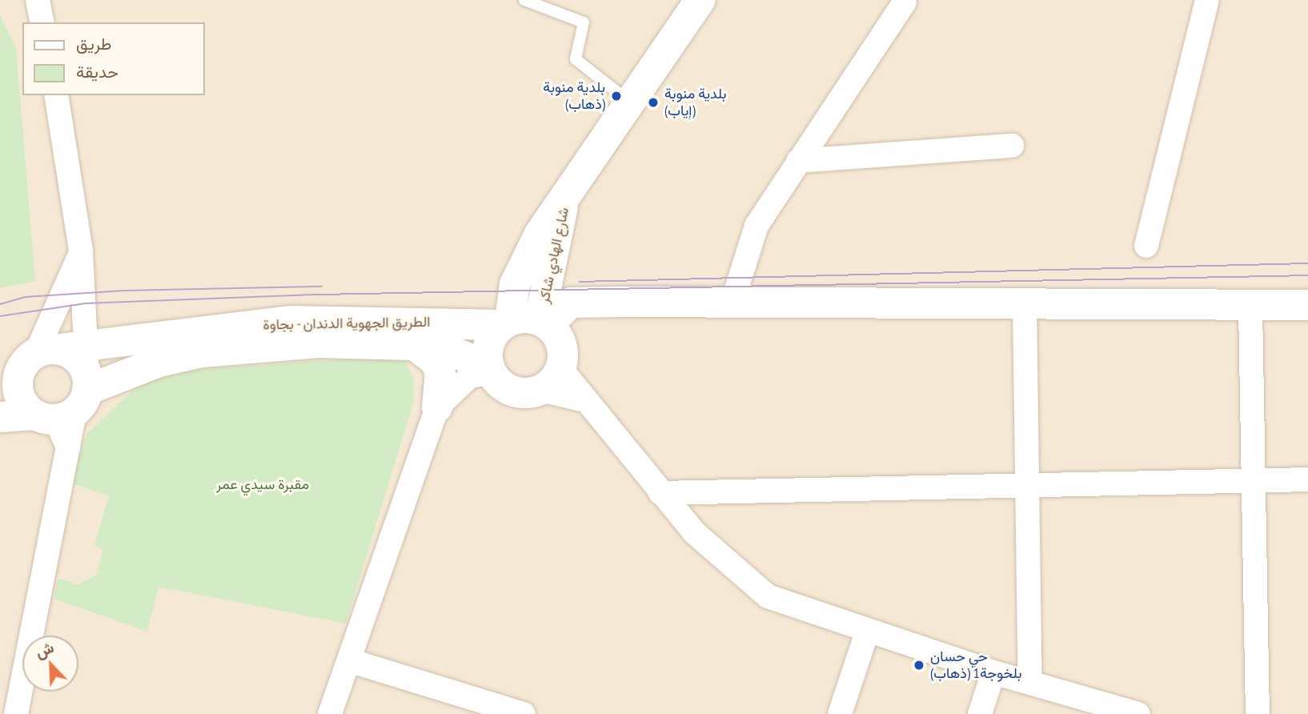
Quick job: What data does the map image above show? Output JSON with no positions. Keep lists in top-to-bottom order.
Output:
{
  "streets": {
    "main road": ["شارع الهادي شاكر", "الطريق الجهوية الدندان - بجاوة"]
  },
  "crossings": [
    ["شارع الهادي شاكر", "الطريق الجهوية الدندان - بجاوة"]
  ],
  "parks": ["مقبرة سيدي عمر"],
  "places": ["بلدية منوبة (ذهاب)", "بلدية منوبة (إياب)", "حي حسان بلخوجة1 (ذهاب)"],
  "legend": ["طريق", "حديقة"],
  "north": "top left"
}
